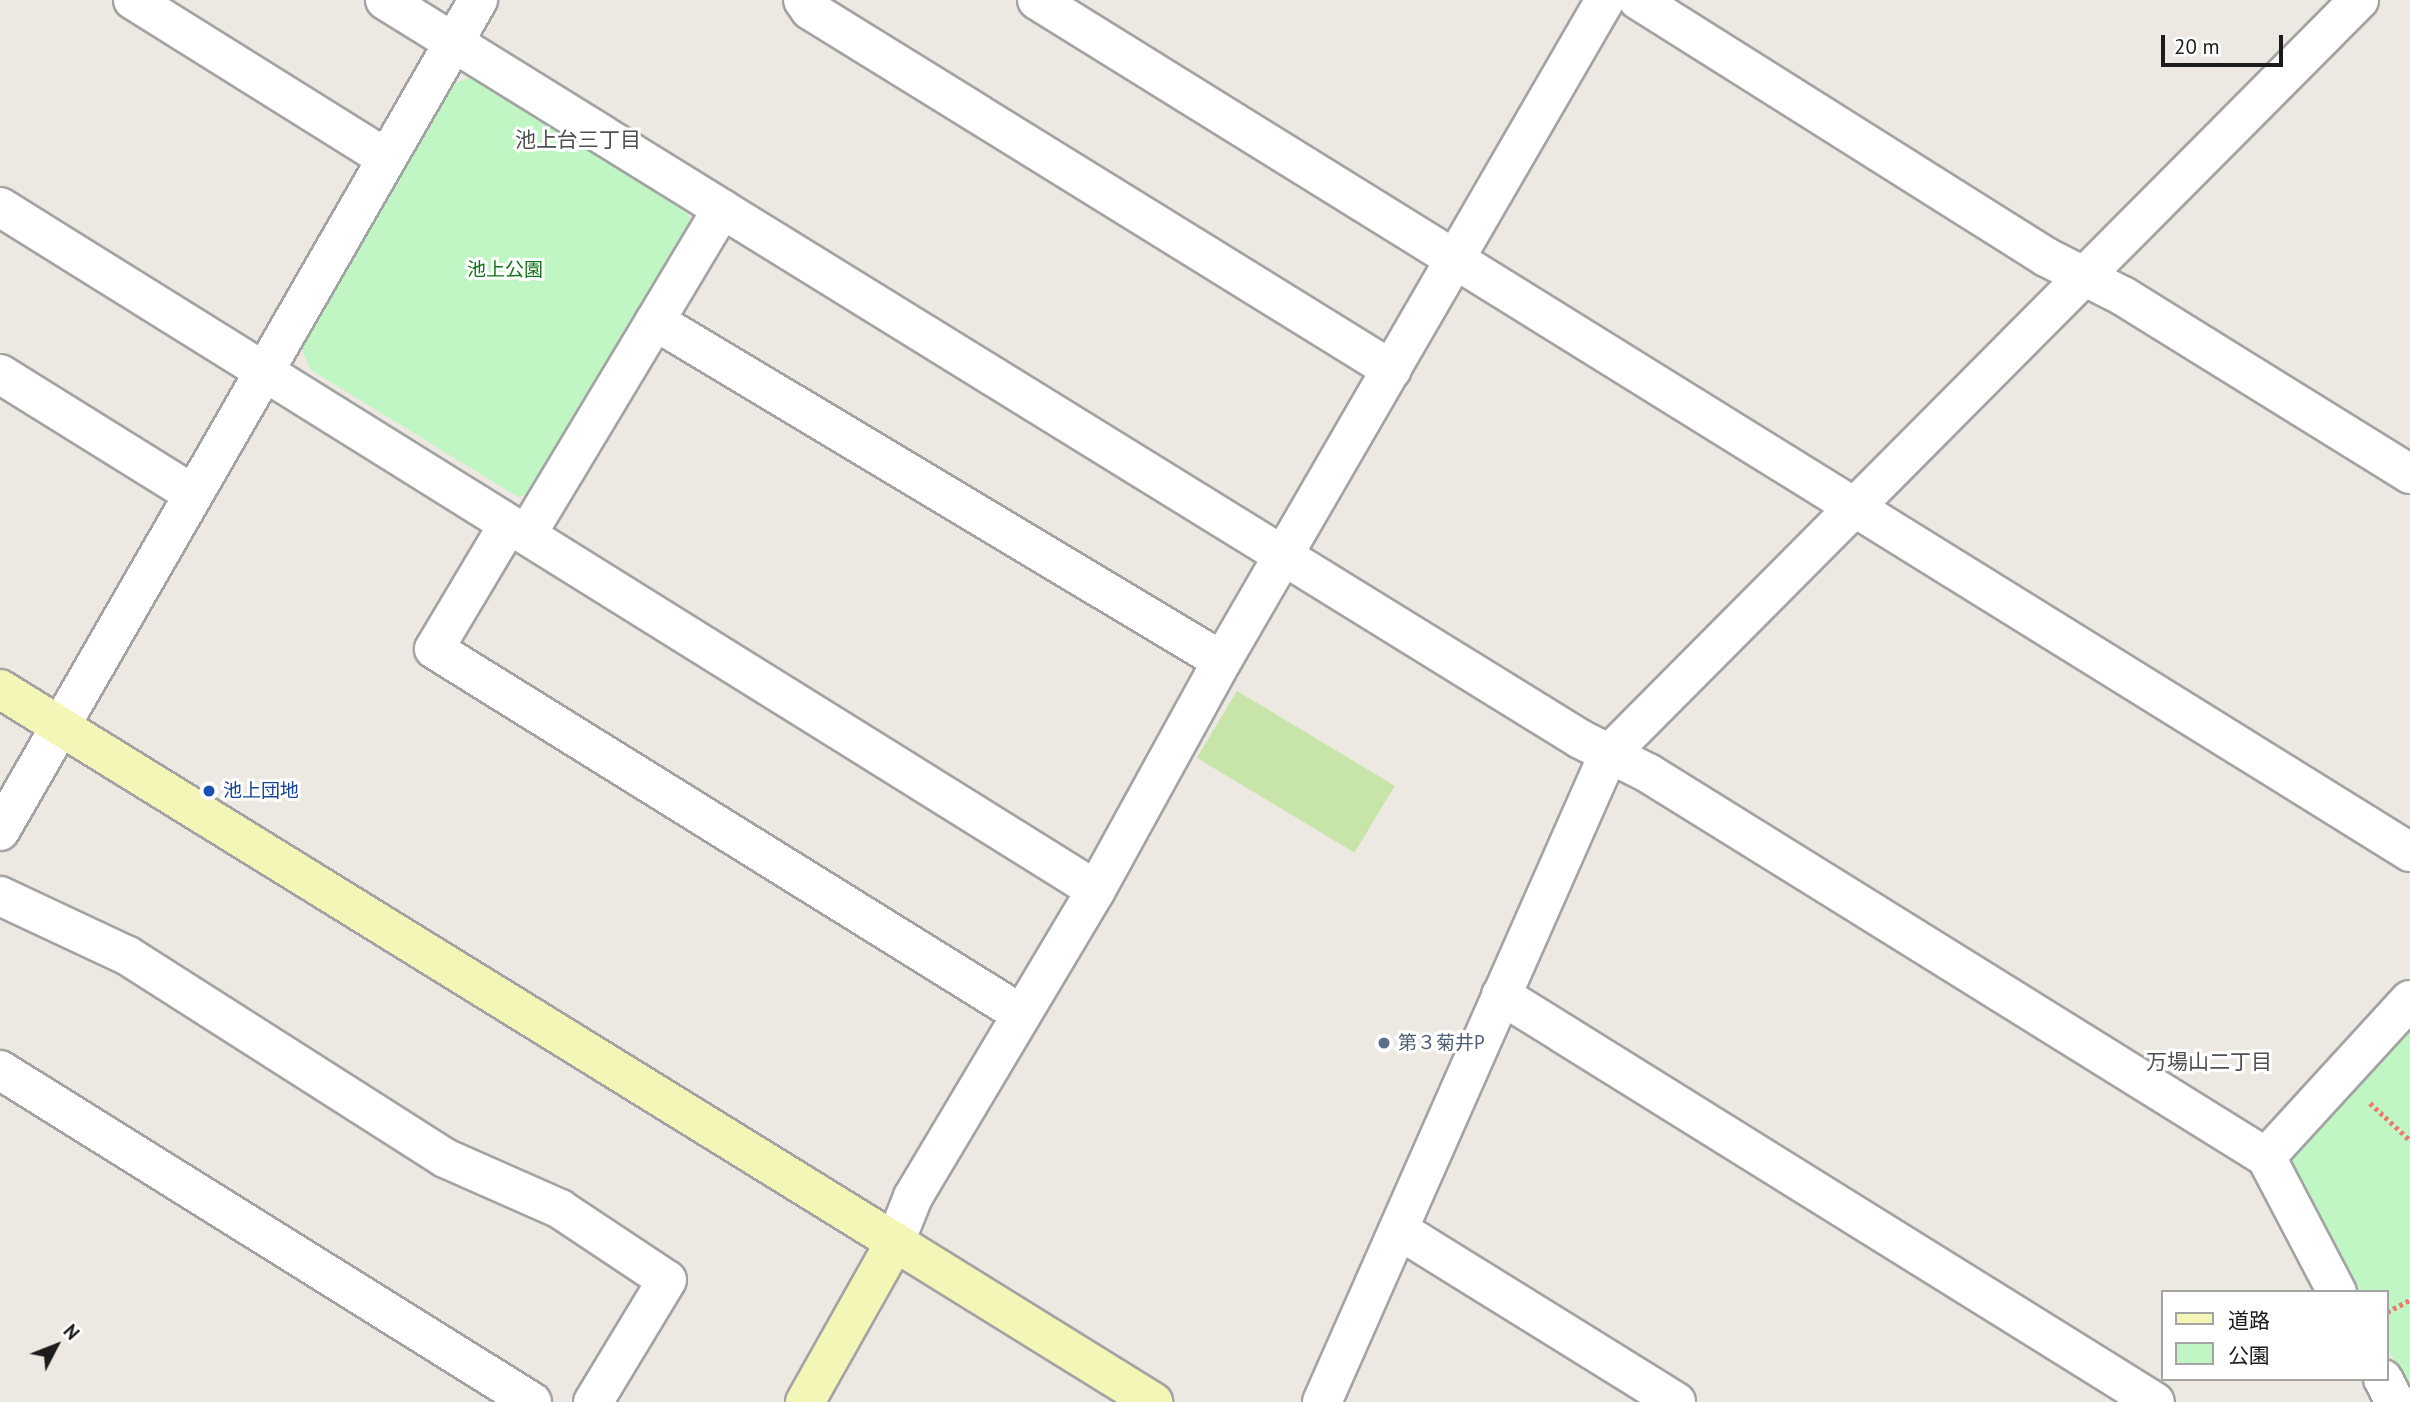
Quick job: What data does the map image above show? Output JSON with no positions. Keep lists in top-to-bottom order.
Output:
{
  "districts": ["池上台三丁目", "万場山二丁目"],
  "parks": ["池上公園"],
  "places": ["池上団地", "第３菊井P"],
  "legend": ["道路", "公園"],
  "scale_bar": "20 m",
  "north": "top right"
}
